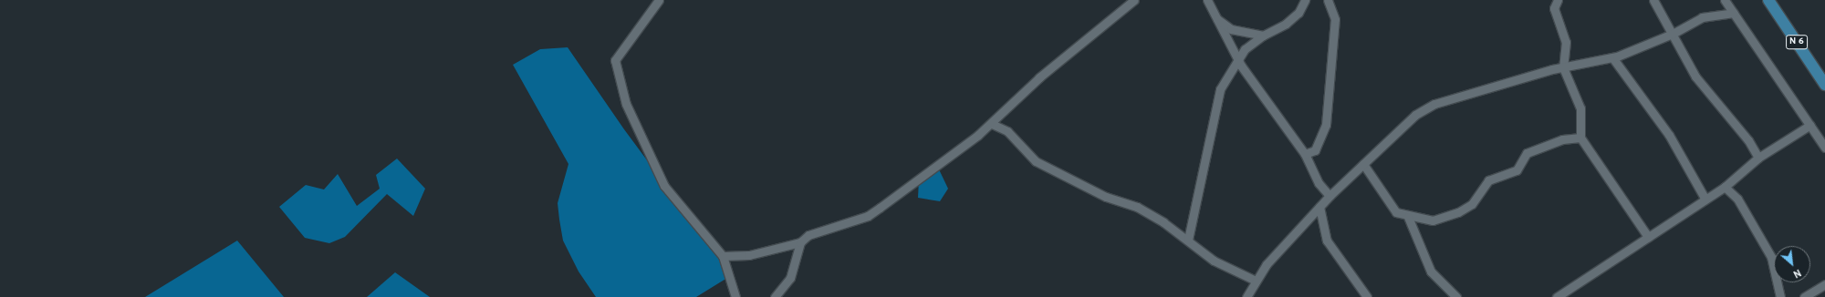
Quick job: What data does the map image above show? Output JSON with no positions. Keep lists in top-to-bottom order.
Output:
{
  "streets": {
    "main road": ["N 6"]
  },
  "north": "bottom right"
}
